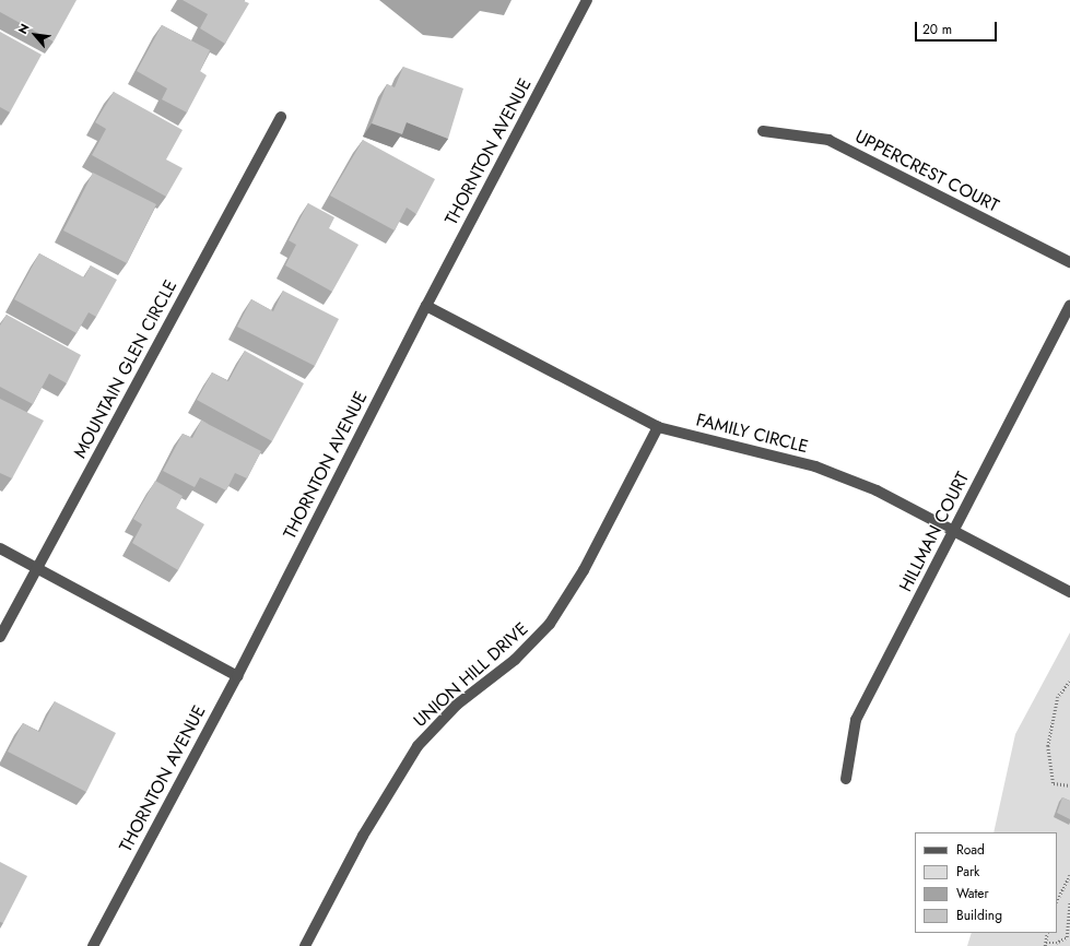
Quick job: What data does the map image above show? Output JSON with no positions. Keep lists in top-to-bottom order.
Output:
{
  "streets": {
    "street": [
      "THORNTON AVENUE",
      "UPPERCREST COURT",
      "MOUNTAIN GLEN CIRCLE",
      "FAMILY CIRCLE",
      "HILLMAN COURT",
      "UNION HILL DRIVE"
    ]
  },
  "crossings": [
    ["THORNTON AVENUE", "FAMILY CIRCLE"],
    ["FAMILY CIRCLE", "HILLMAN COURT"],
    ["FAMILY CIRCLE", "UNION HILL DRIVE"]
  ],
  "legend": [
    "Road",
    "Park",
    "Water",
    "Building"
  ],
  "scale_bar": "20 m",
  "north": "top left"
}
